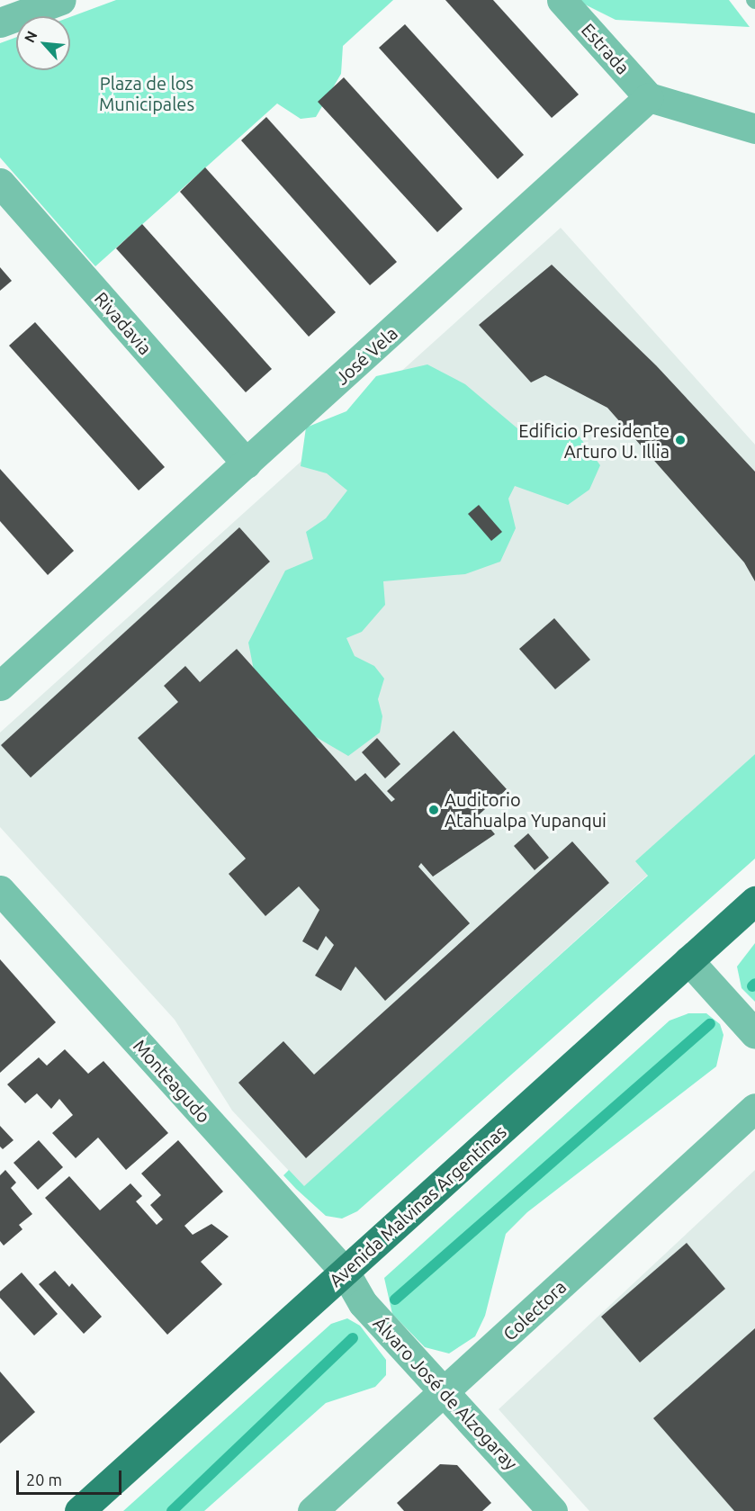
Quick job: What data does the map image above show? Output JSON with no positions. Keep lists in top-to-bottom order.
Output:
{
  "streets": {
    "main road": ["Avenida Malvinas Argentinas"],
    "street": [
      "Estrada",
      "Rivadavia",
      "José Vela",
      "Monteagudo",
      "Colectora",
      "Álvaro José de Alzogaray"
    ]
  },
  "crossings": [
    ["Estrada", "José Vela"],
    ["Rivadavia", "José Vela"],
    ["Monteagudo", "Avenida Malvinas Argentinas"],
    ["Monteagudo", "Álvaro José de Alzogaray"],
    ["Avenida Malvinas Argentinas", "Álvaro José de Alzogaray"],
    ["Colectora", "Álvaro José de Alzogaray"]
  ],
  "parks": ["Plaza de los Municipales"],
  "places": ["Edificio Presidente Arturo U. Illia", "Auditorio Atahualpa Yupanqui"],
  "scale_bar": "20 m",
  "north": "top left"
}
